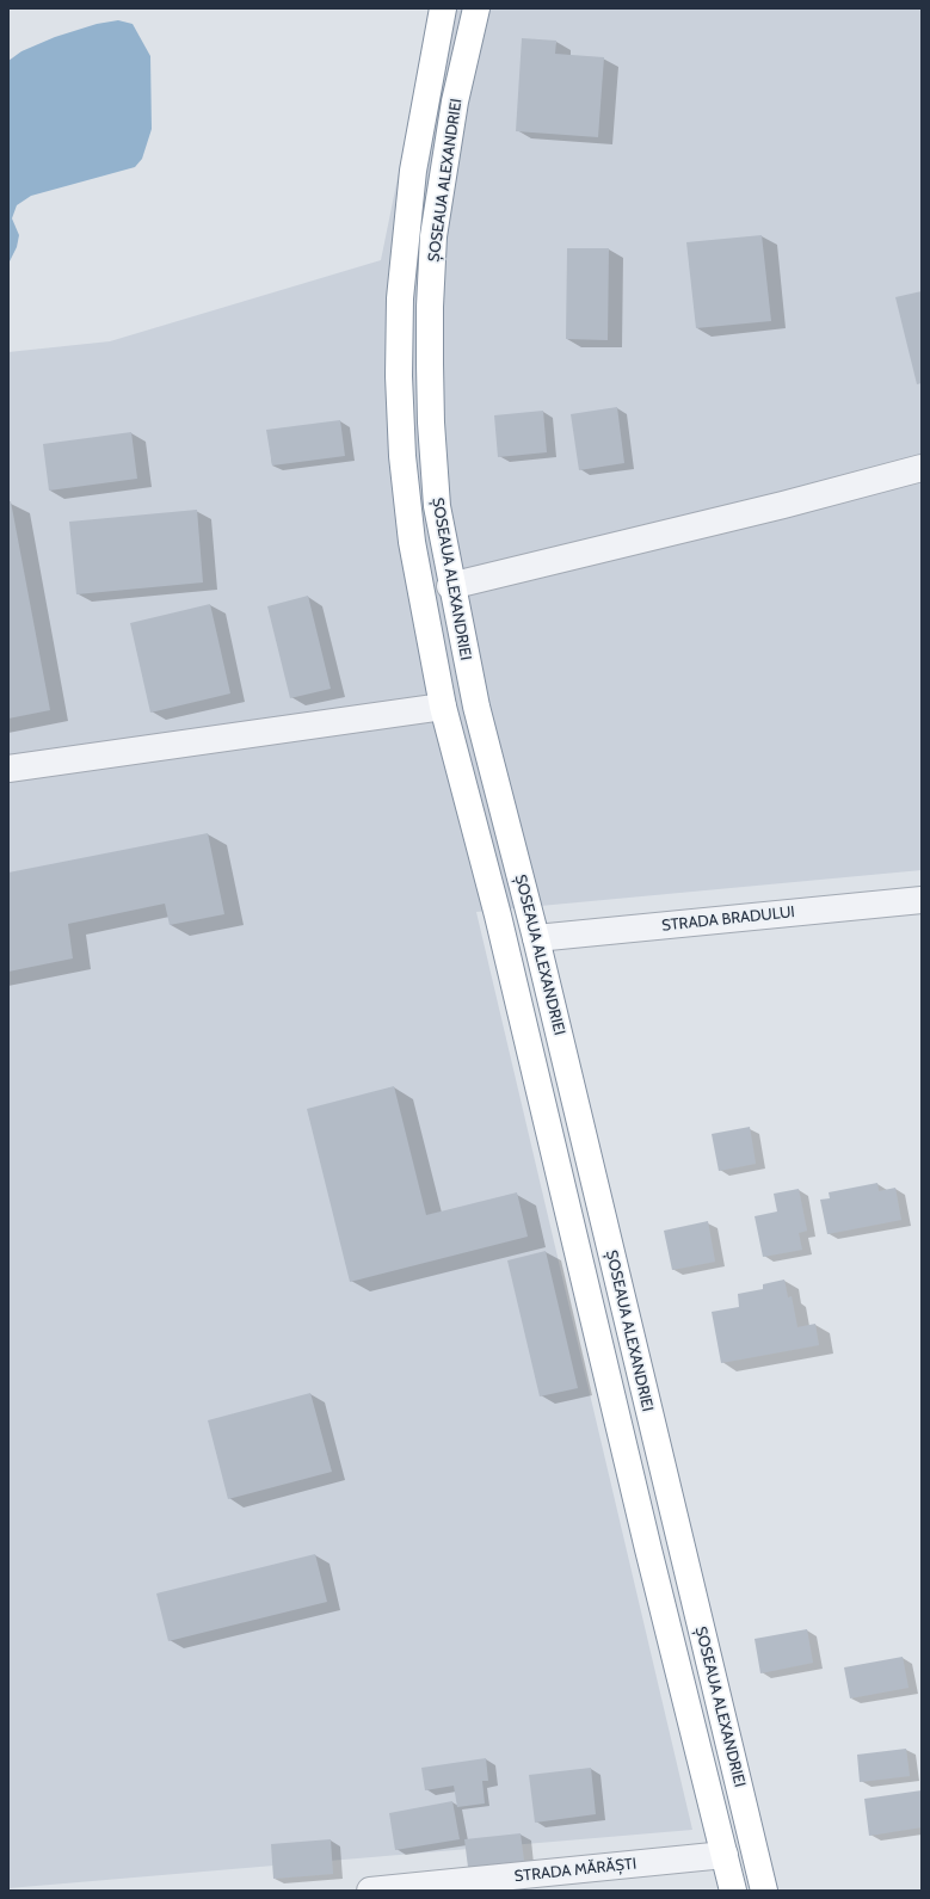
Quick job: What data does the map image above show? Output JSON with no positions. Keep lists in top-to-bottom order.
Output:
{
  "streets": {
    "highway": ["ȘOSEAUA ALEXANDRIEI"],
    "street": ["STRADA BRADULUI", "STRADA MĂRĂȘTI"]
  },
  "crossings": [
    ["ȘOSEAUA ALEXANDRIEI", "STRADA BRADULUI"],
    ["ȘOSEAUA ALEXANDRIEI", "STRADA MĂRĂȘTI"]
  ]
}
